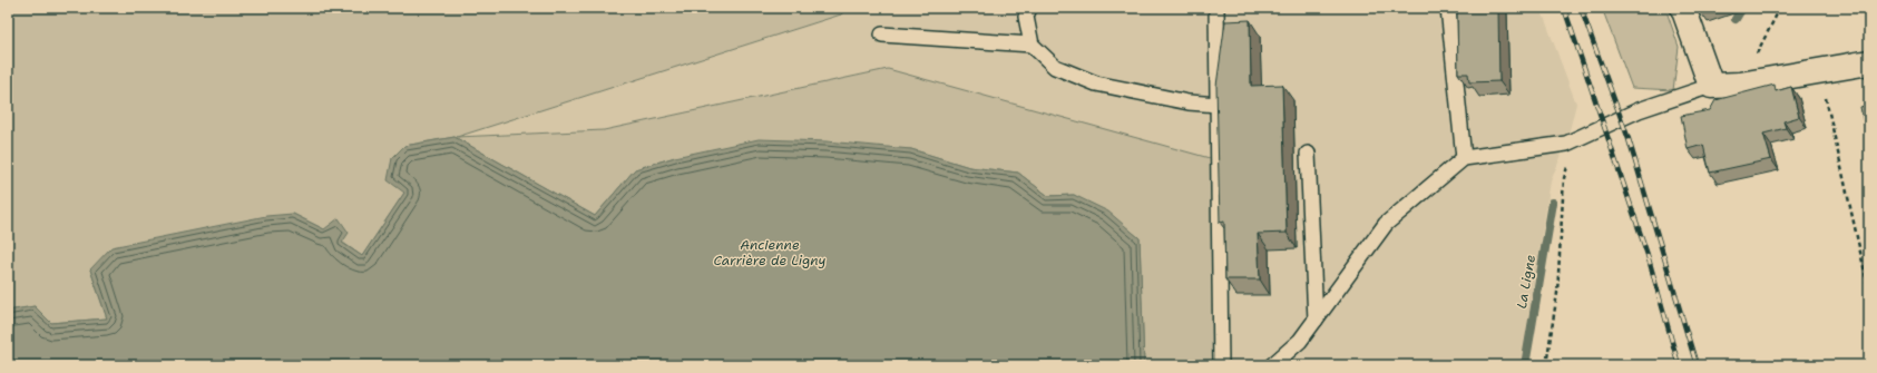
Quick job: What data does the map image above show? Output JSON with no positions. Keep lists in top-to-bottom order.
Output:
{
  "water": ["Ancienne Carrière de Ligny", "La Ligne"]
}
